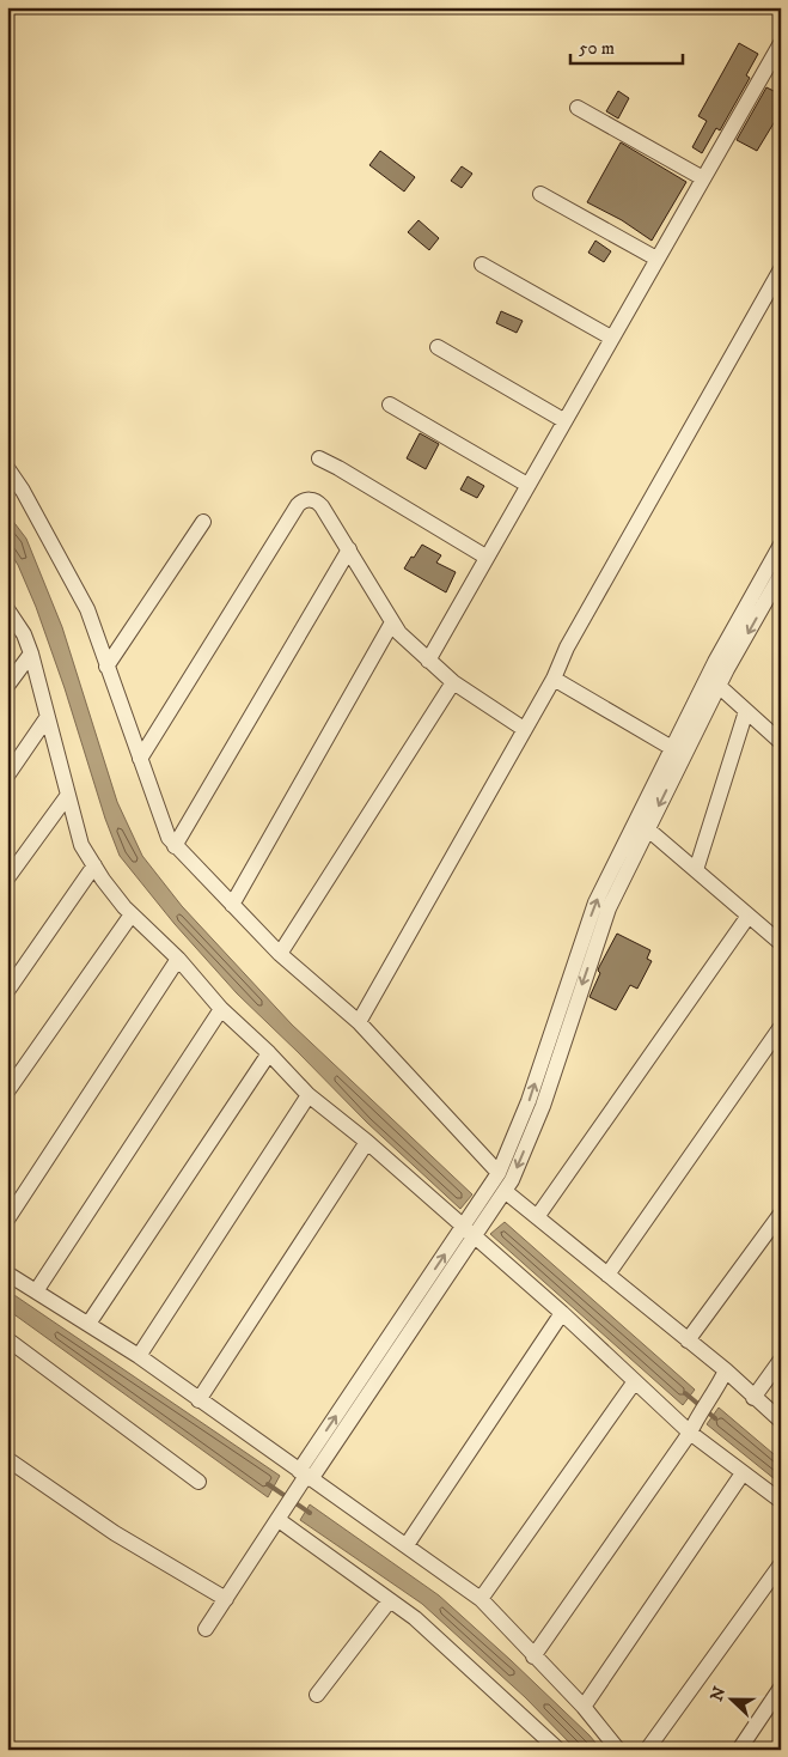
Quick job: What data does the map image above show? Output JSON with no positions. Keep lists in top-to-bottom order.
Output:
{
  "scale_bar": "50 m",
  "north": "left"
}
